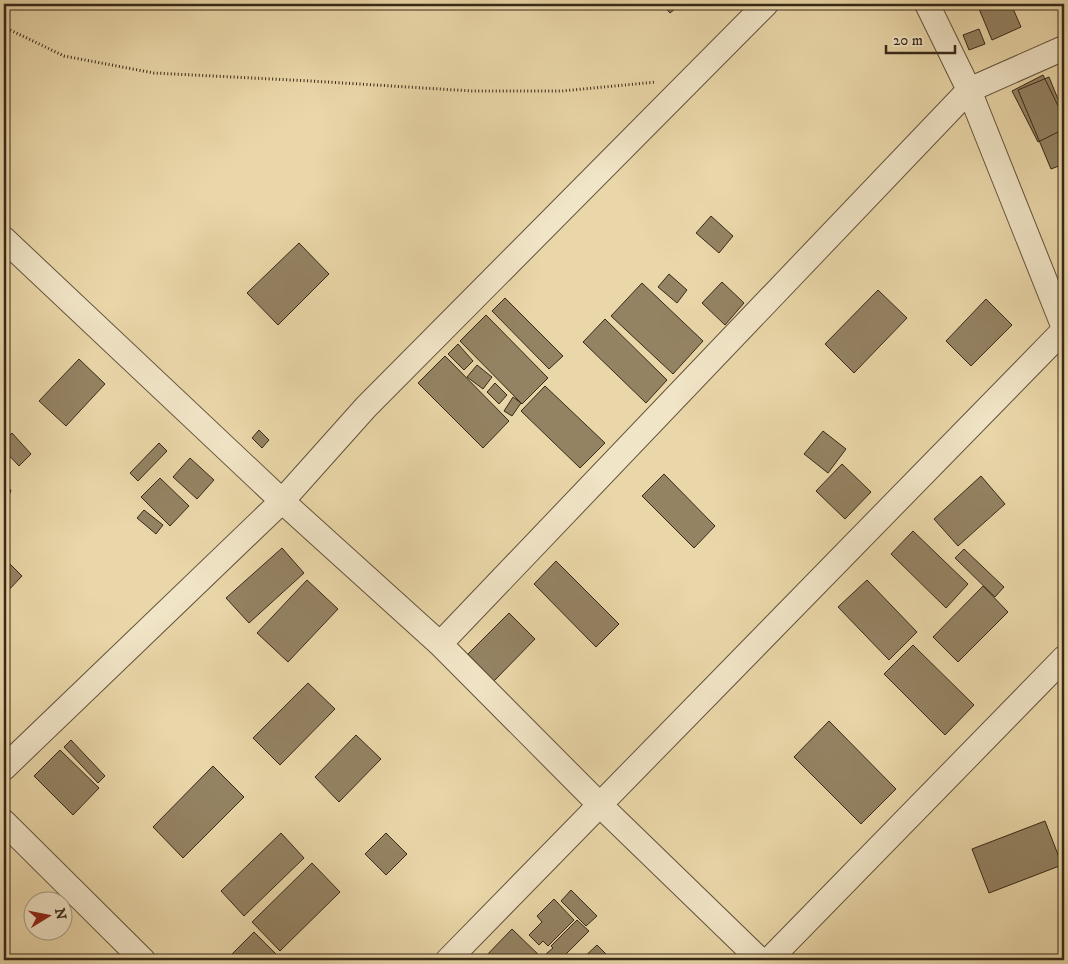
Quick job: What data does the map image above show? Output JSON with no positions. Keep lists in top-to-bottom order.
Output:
{
  "scale_bar": "20 m",
  "north": "right"
}
